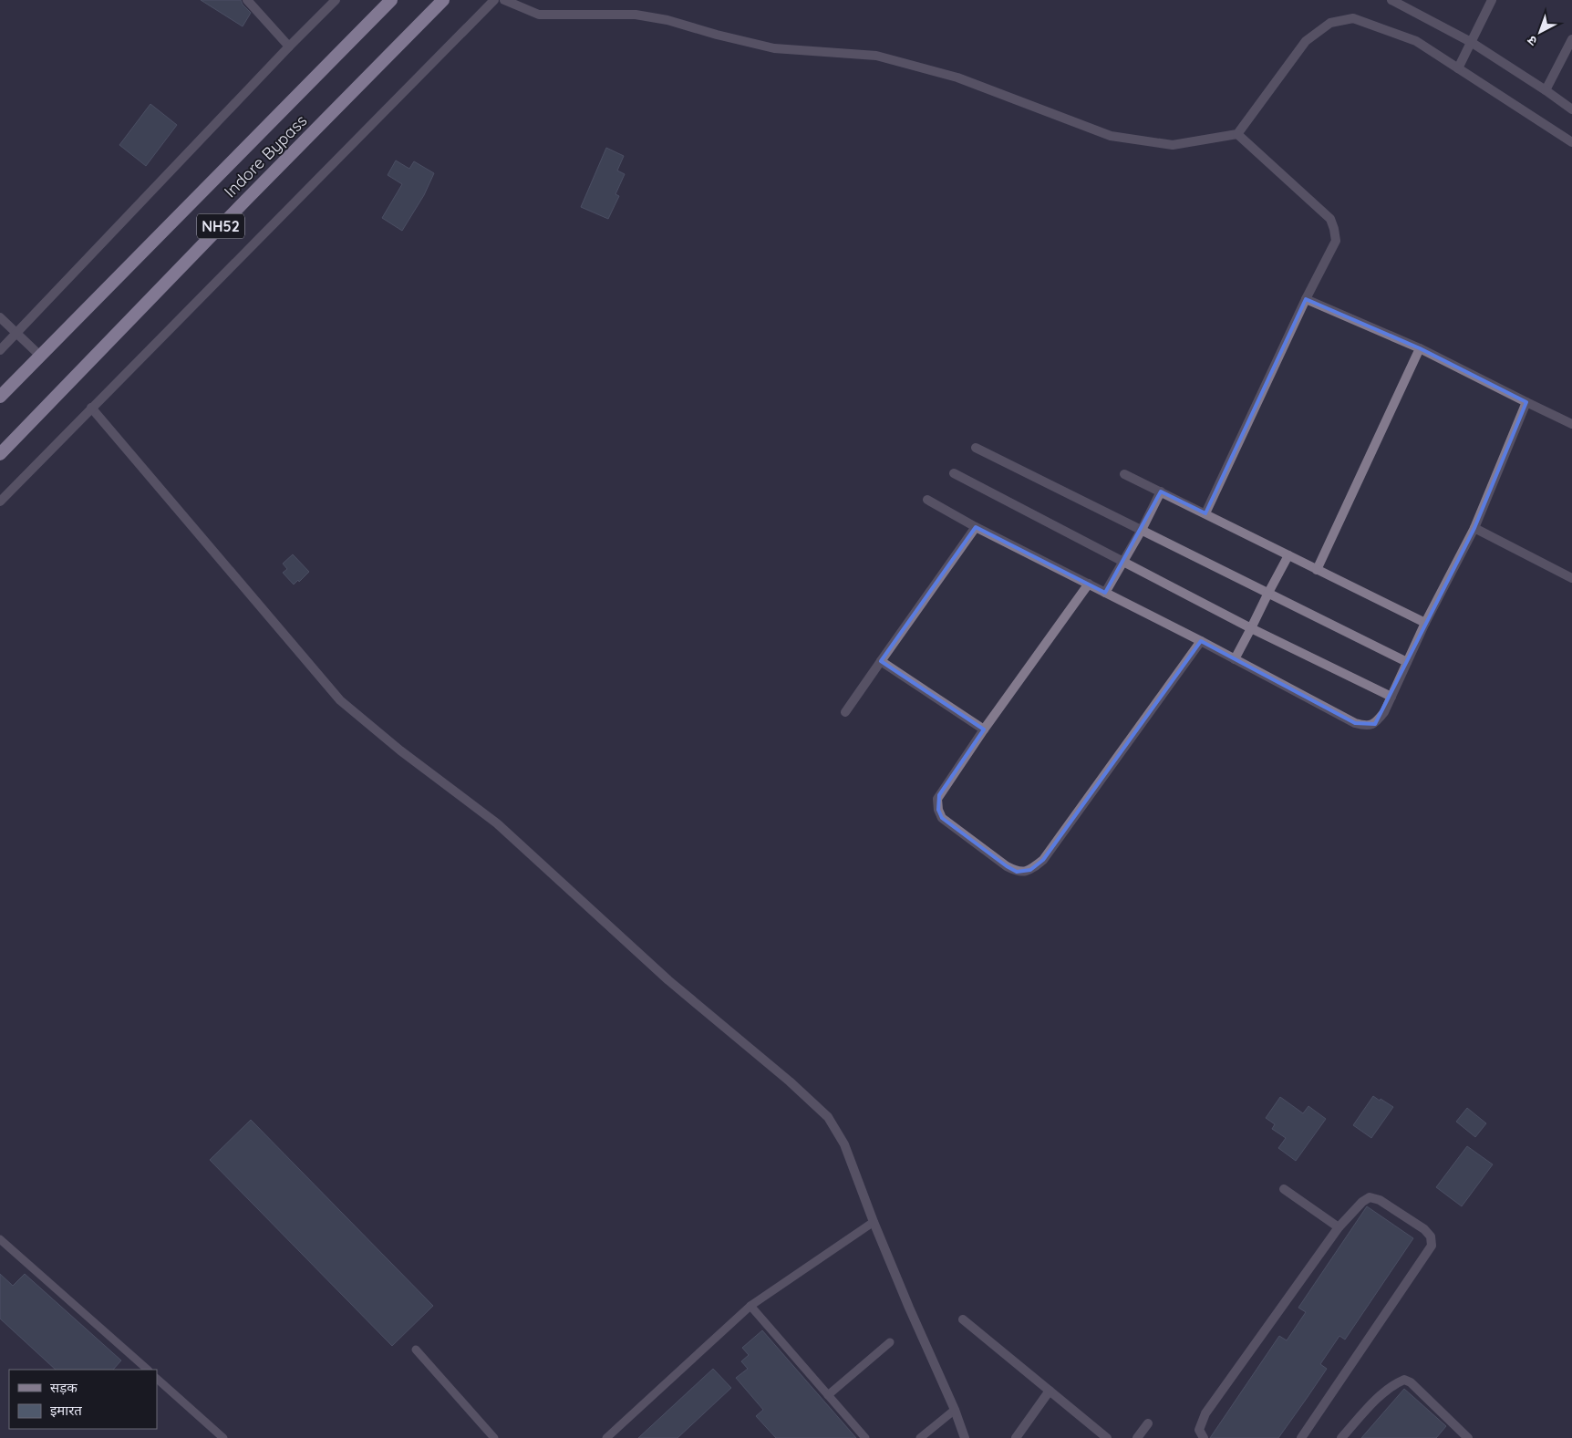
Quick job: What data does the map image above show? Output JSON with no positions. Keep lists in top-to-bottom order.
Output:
{
  "streets": {
    "highway": ["Indore Bypass", "NH52"]
  },
  "legend": ["सड़क", "इमारत"],
  "north": "bottom left"
}
